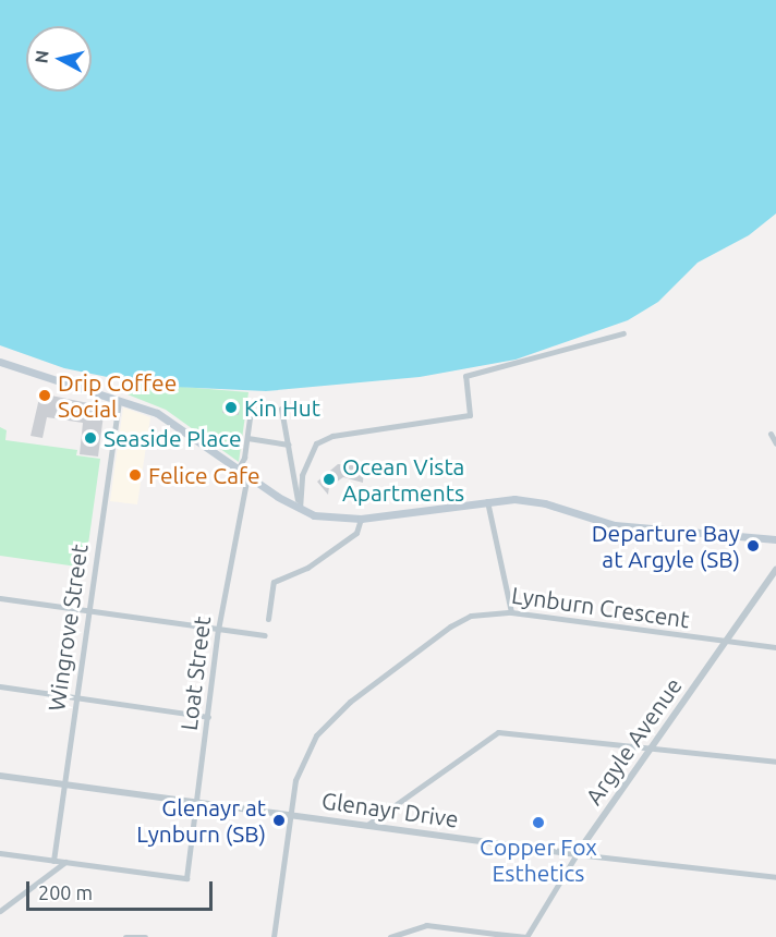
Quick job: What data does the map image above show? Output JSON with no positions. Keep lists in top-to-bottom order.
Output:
{
  "streets": {
    "street": [
      "Lynburn Crescent",
      "Wingrove Street",
      "Loat Street",
      "Argyle Avenue",
      "Glenayr Drive"
    ]
  },
  "crossings": [
    ["Lynburn Crescent", "Argyle Avenue"],
    ["Lynburn Crescent", "Glenayr Drive"],
    ["Wingrove Street", "Glenayr Drive"],
    ["Loat Street", "Glenayr Drive"],
    ["Argyle Avenue", "Glenayr Drive"]
  ],
  "places": [
    "Drip Coffee Social",
    "Kin Hut",
    "Seaside Place",
    "Felice Cafe",
    "Ocean Vista Apartments",
    "Departure Bay at Argyle (SB)",
    "Glenayr at Lynburn (SB)",
    "Copper Fox Esthetics"
  ],
  "scale_bar": "200 m",
  "north": "left"
}
